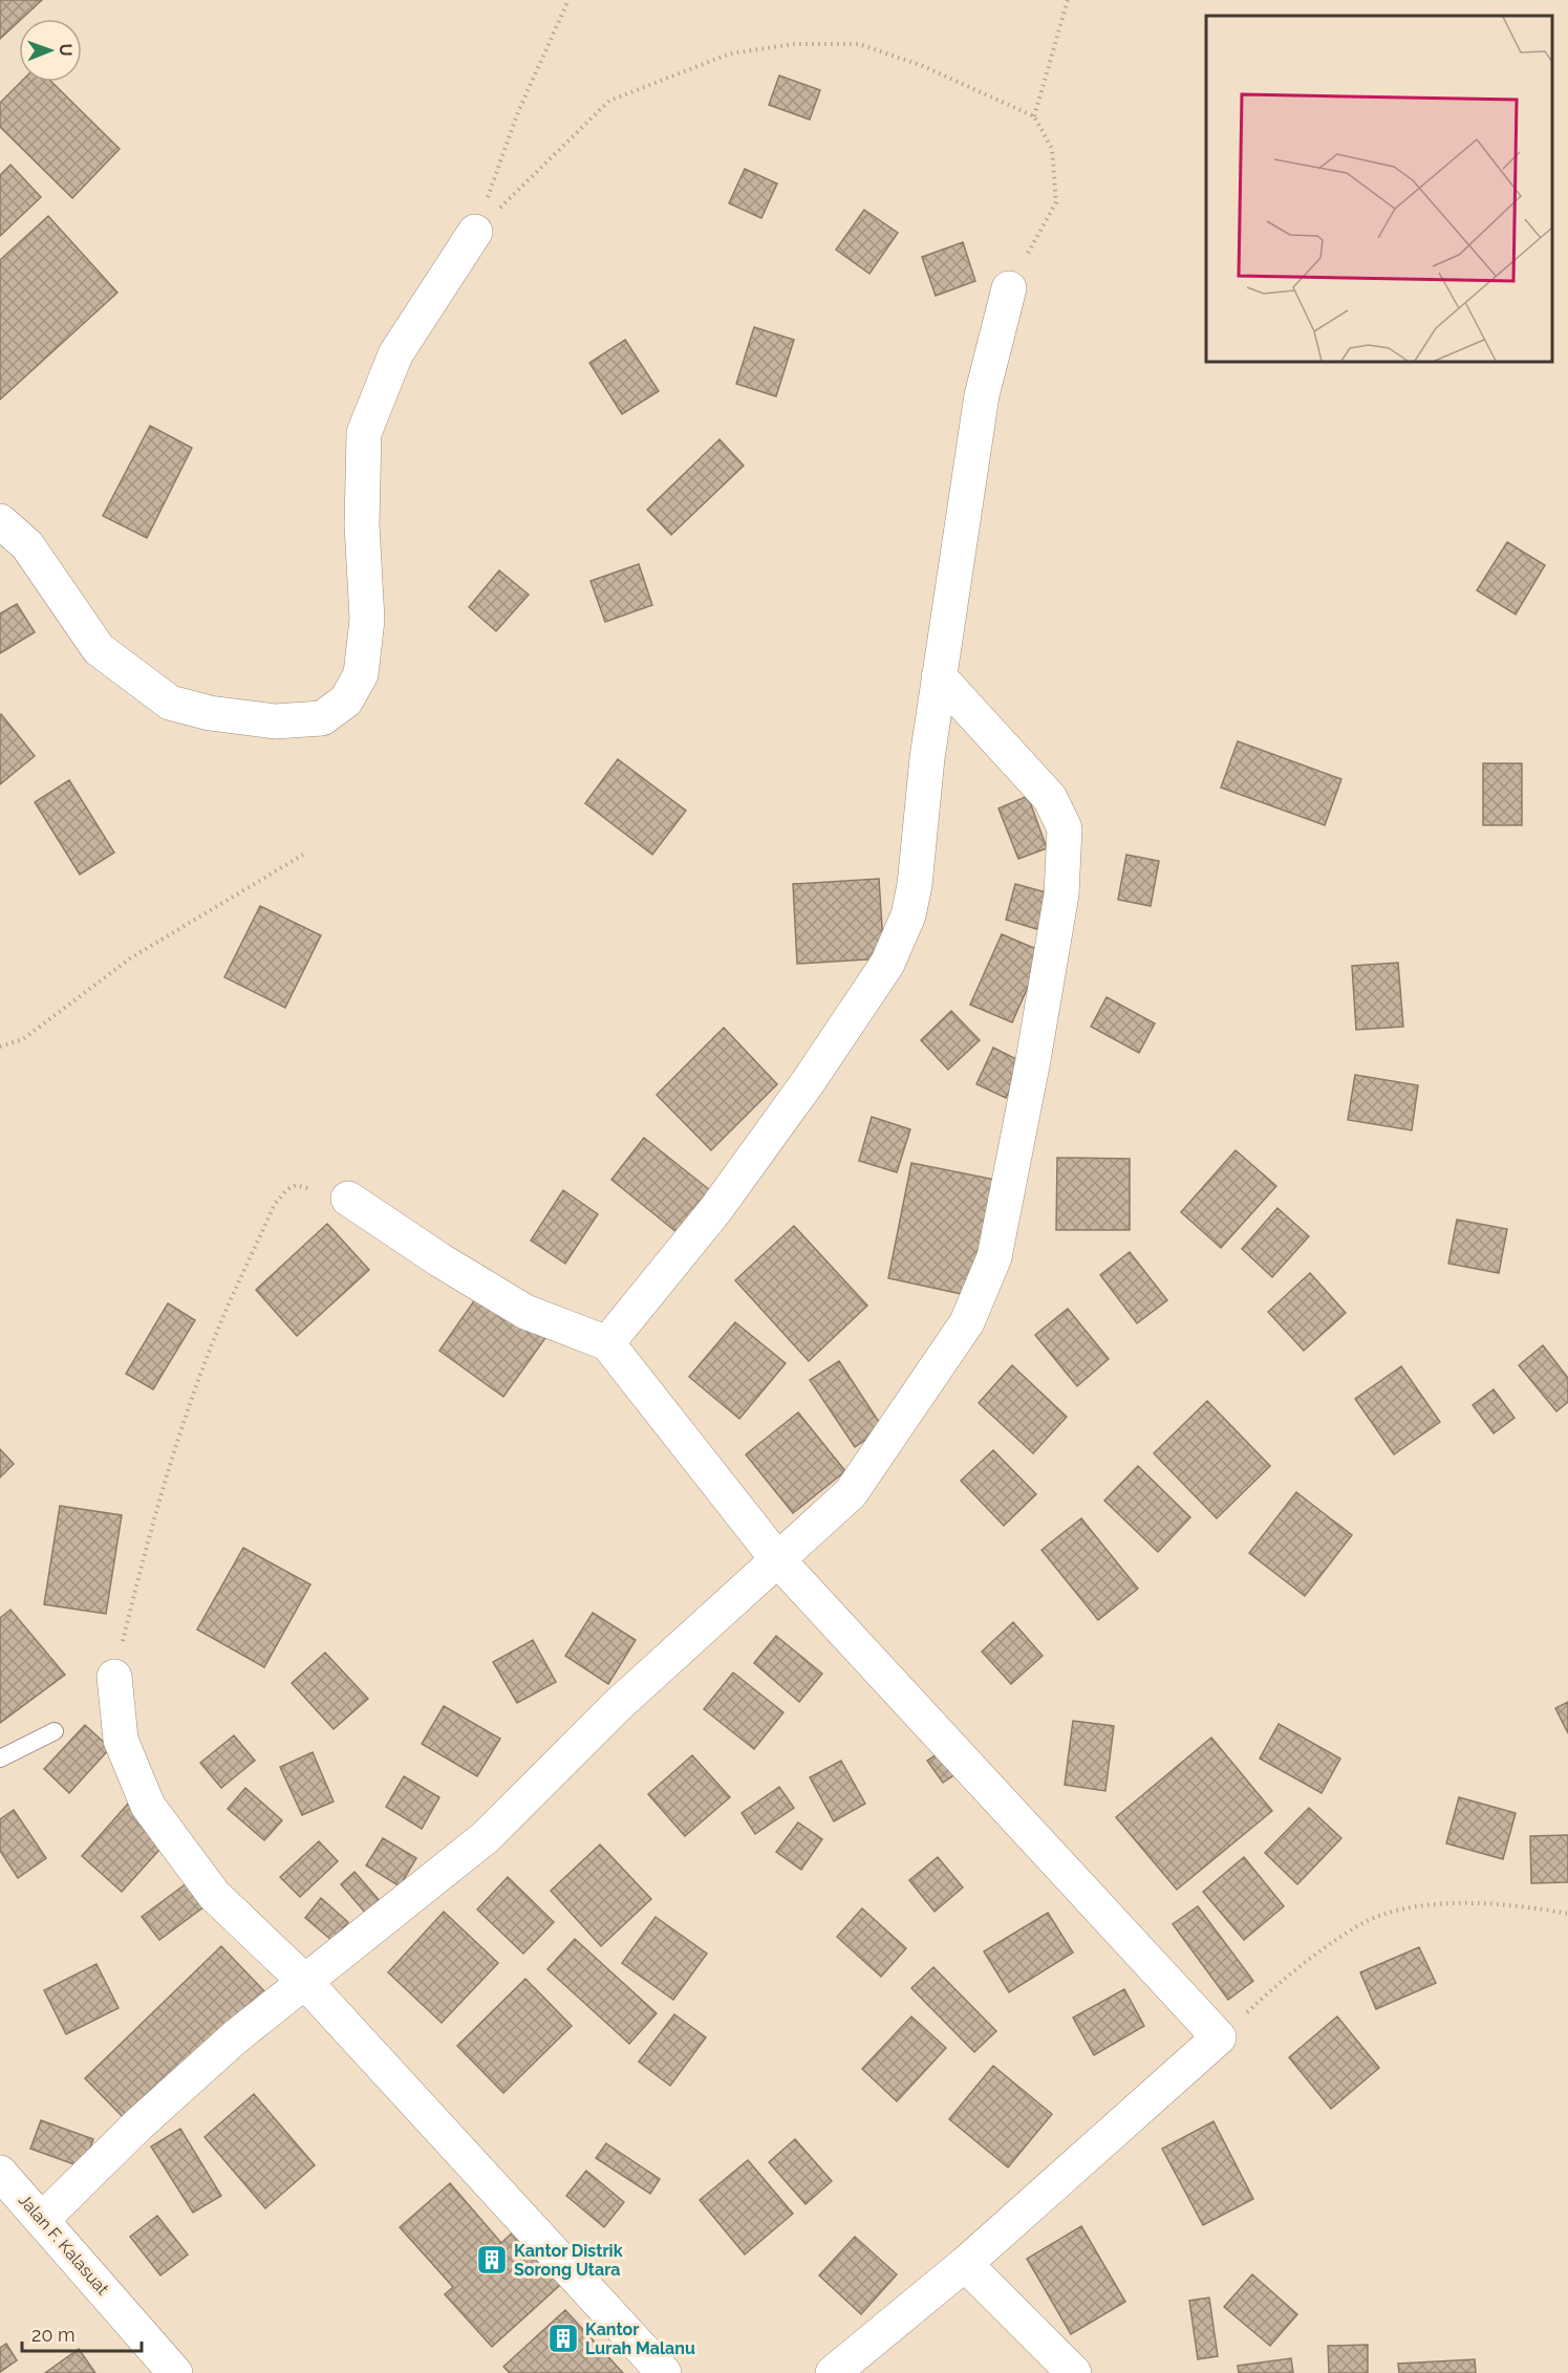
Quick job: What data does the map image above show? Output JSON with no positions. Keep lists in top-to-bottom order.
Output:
{
  "streets": {
    "street": ["Jalan F. Kalasuat"]
  },
  "places": {
    "building": ["Kantor Distrik Sorong Utara", "Kantor Lurah Malanu"]
  },
  "scale_bar": "20 m",
  "north": "right"
}
